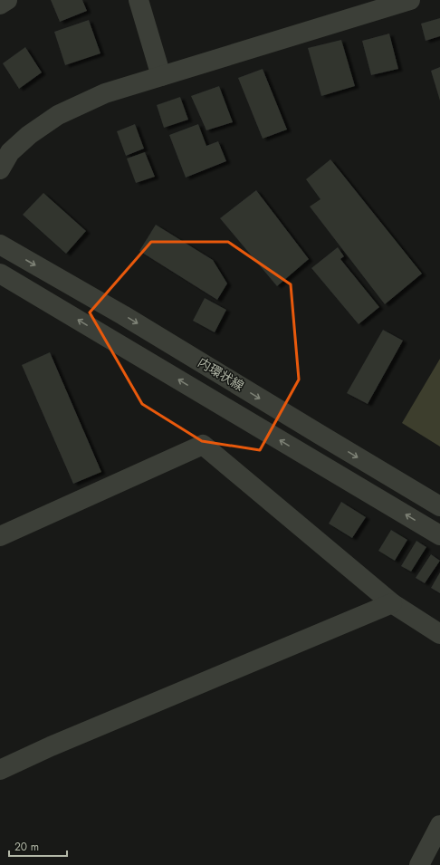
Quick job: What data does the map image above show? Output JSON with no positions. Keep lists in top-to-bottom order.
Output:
{
  "streets": {
    "street": ["内環状線"]
  },
  "scale_bar": "20 m"
}
